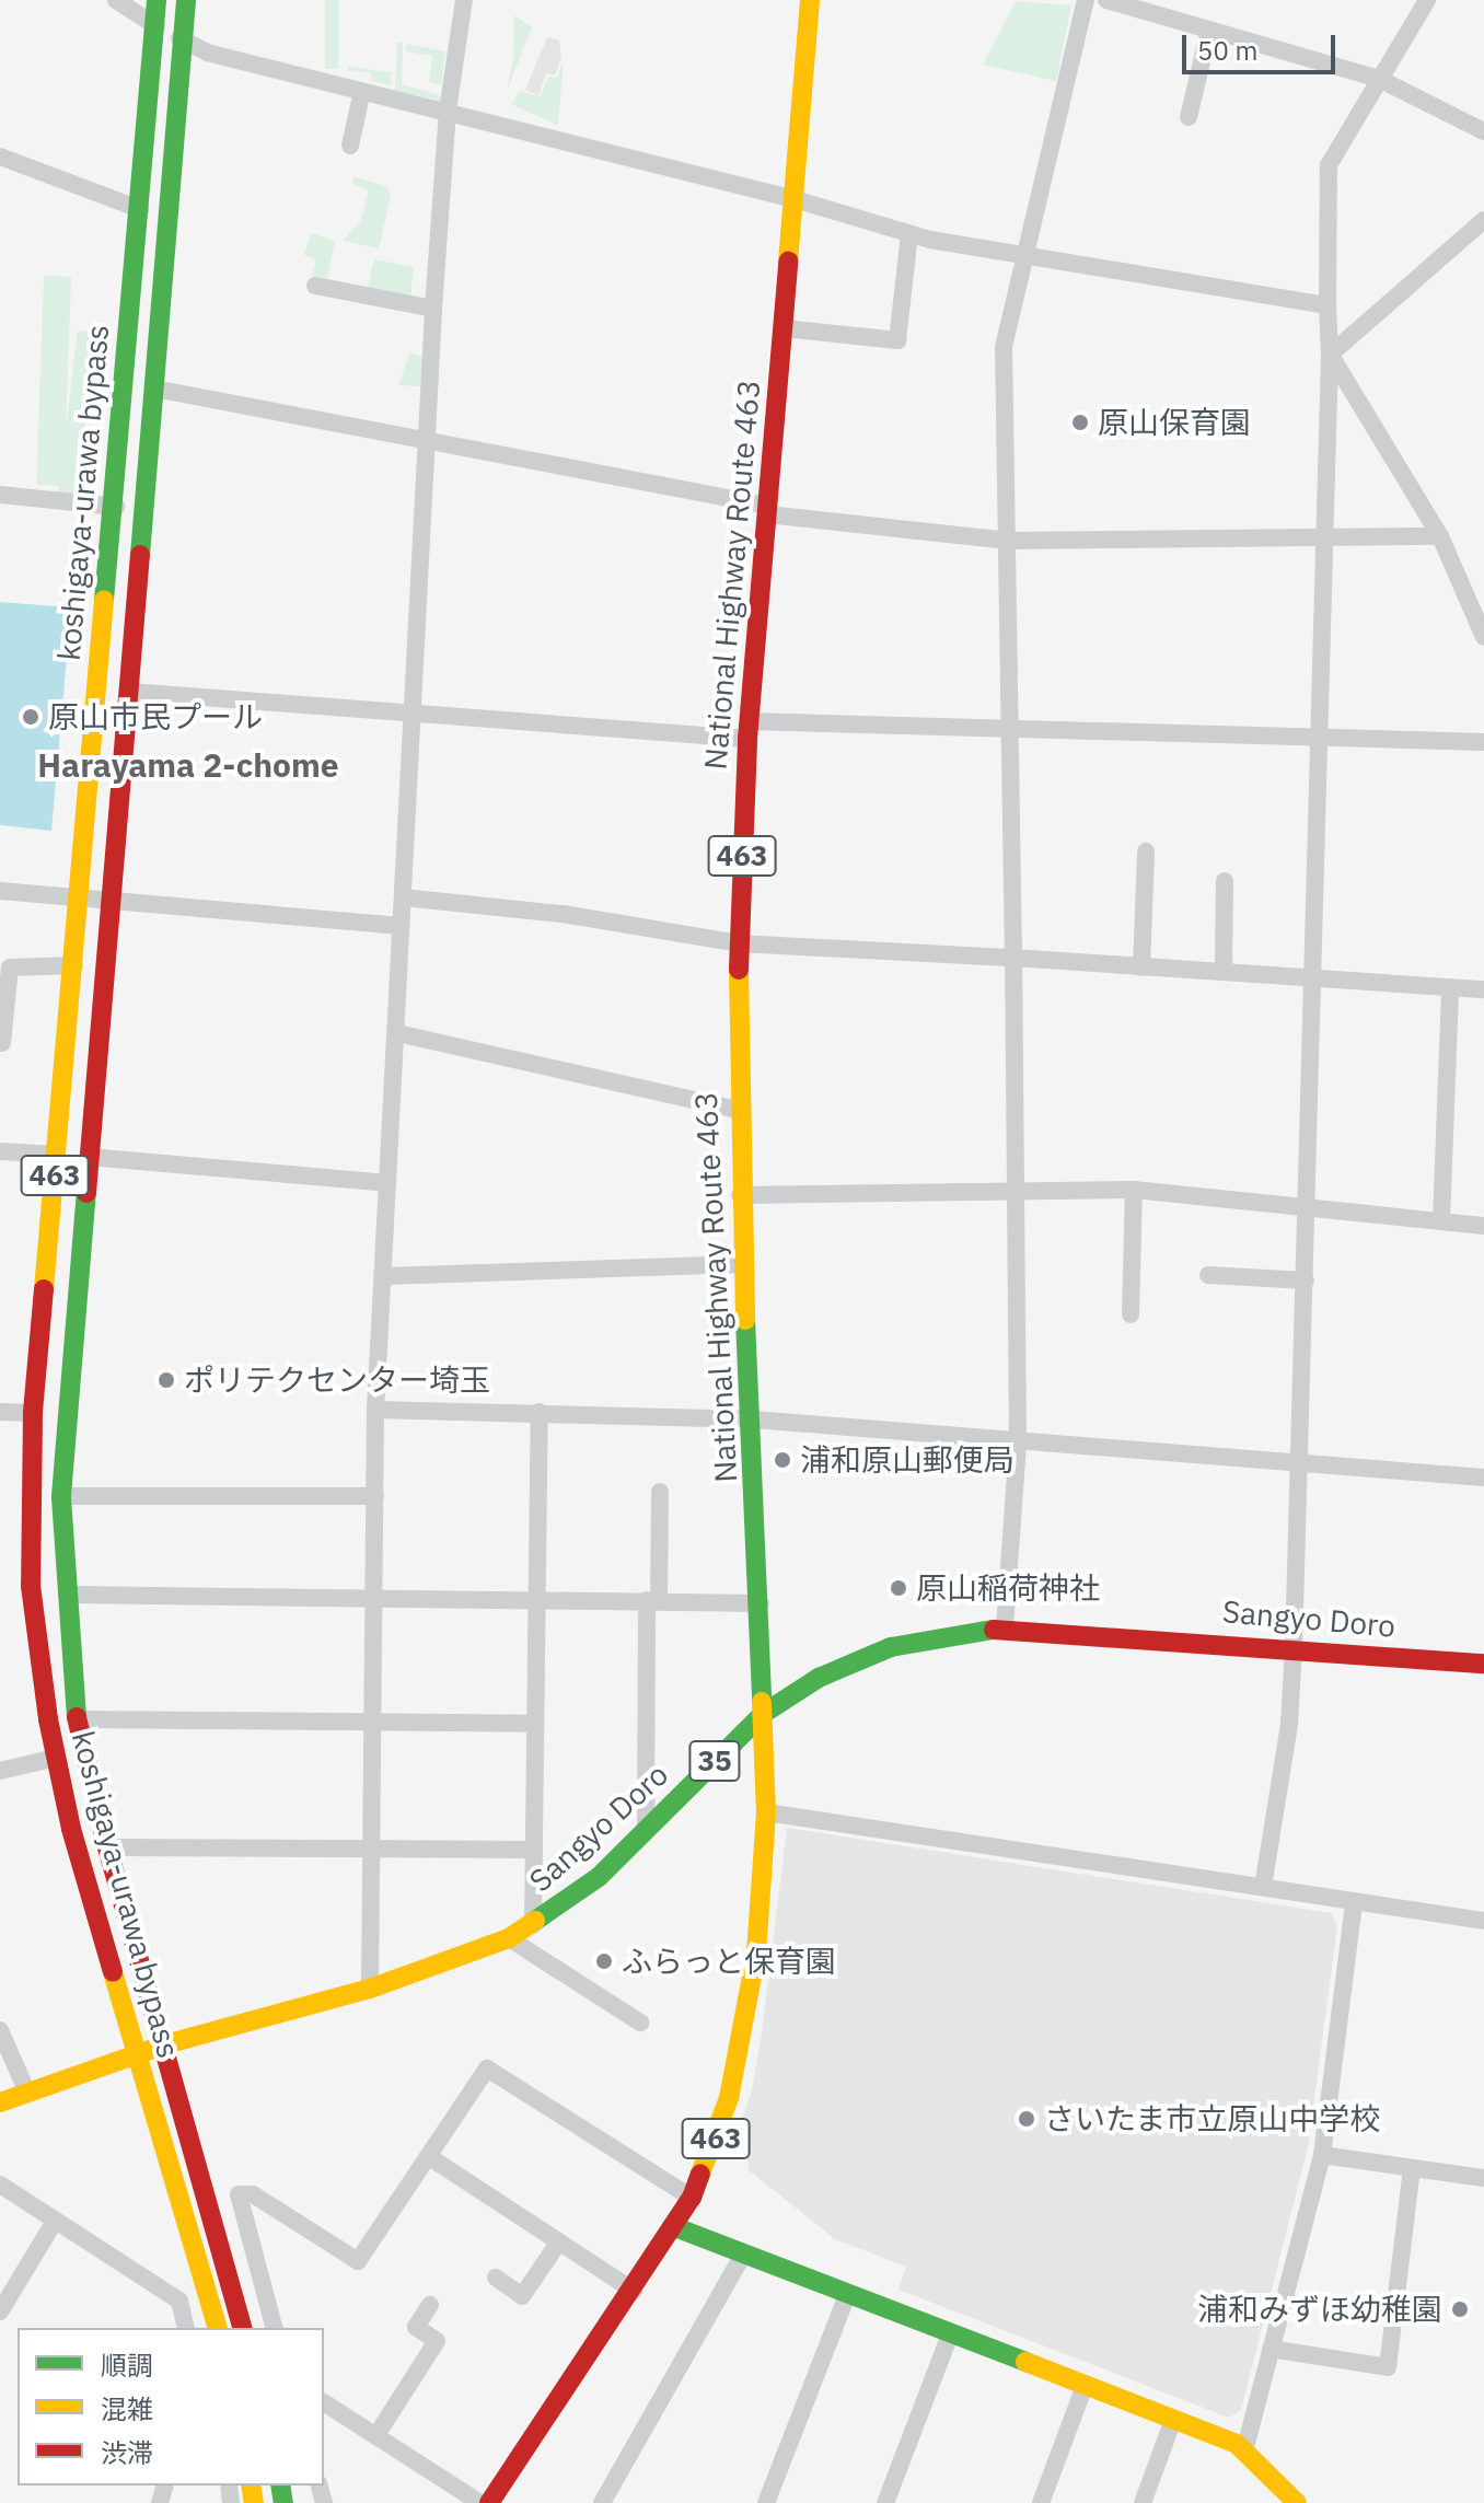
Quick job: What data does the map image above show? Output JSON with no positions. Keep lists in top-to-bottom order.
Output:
{
  "streets": {
    "main road": [
      "koshigaya-urawa bypass",
      "National Highway Route 463",
      "463",
      "Sangyo Doro",
      "35"
    ]
  },
  "crossings": [
    ["koshigaya-urawa bypass", "Sangyo Doro"],
    ["National Highway Route 463", "Sangyo Doro"]
  ],
  "districts": ["Harayama 2-chome"],
  "places": [
    "原山保育園",
    "原山市民プール",
    "ポリテクセンター埼玉",
    "浦和原山郵便局",
    "原山稲荷神社",
    "ふらっと保育園",
    "さいたま市立原山中学校",
    "浦和みずほ幼稚園"
  ],
  "legend": ["順調", "混雑", "渋滞"],
  "scale_bar": "50 m"
}
